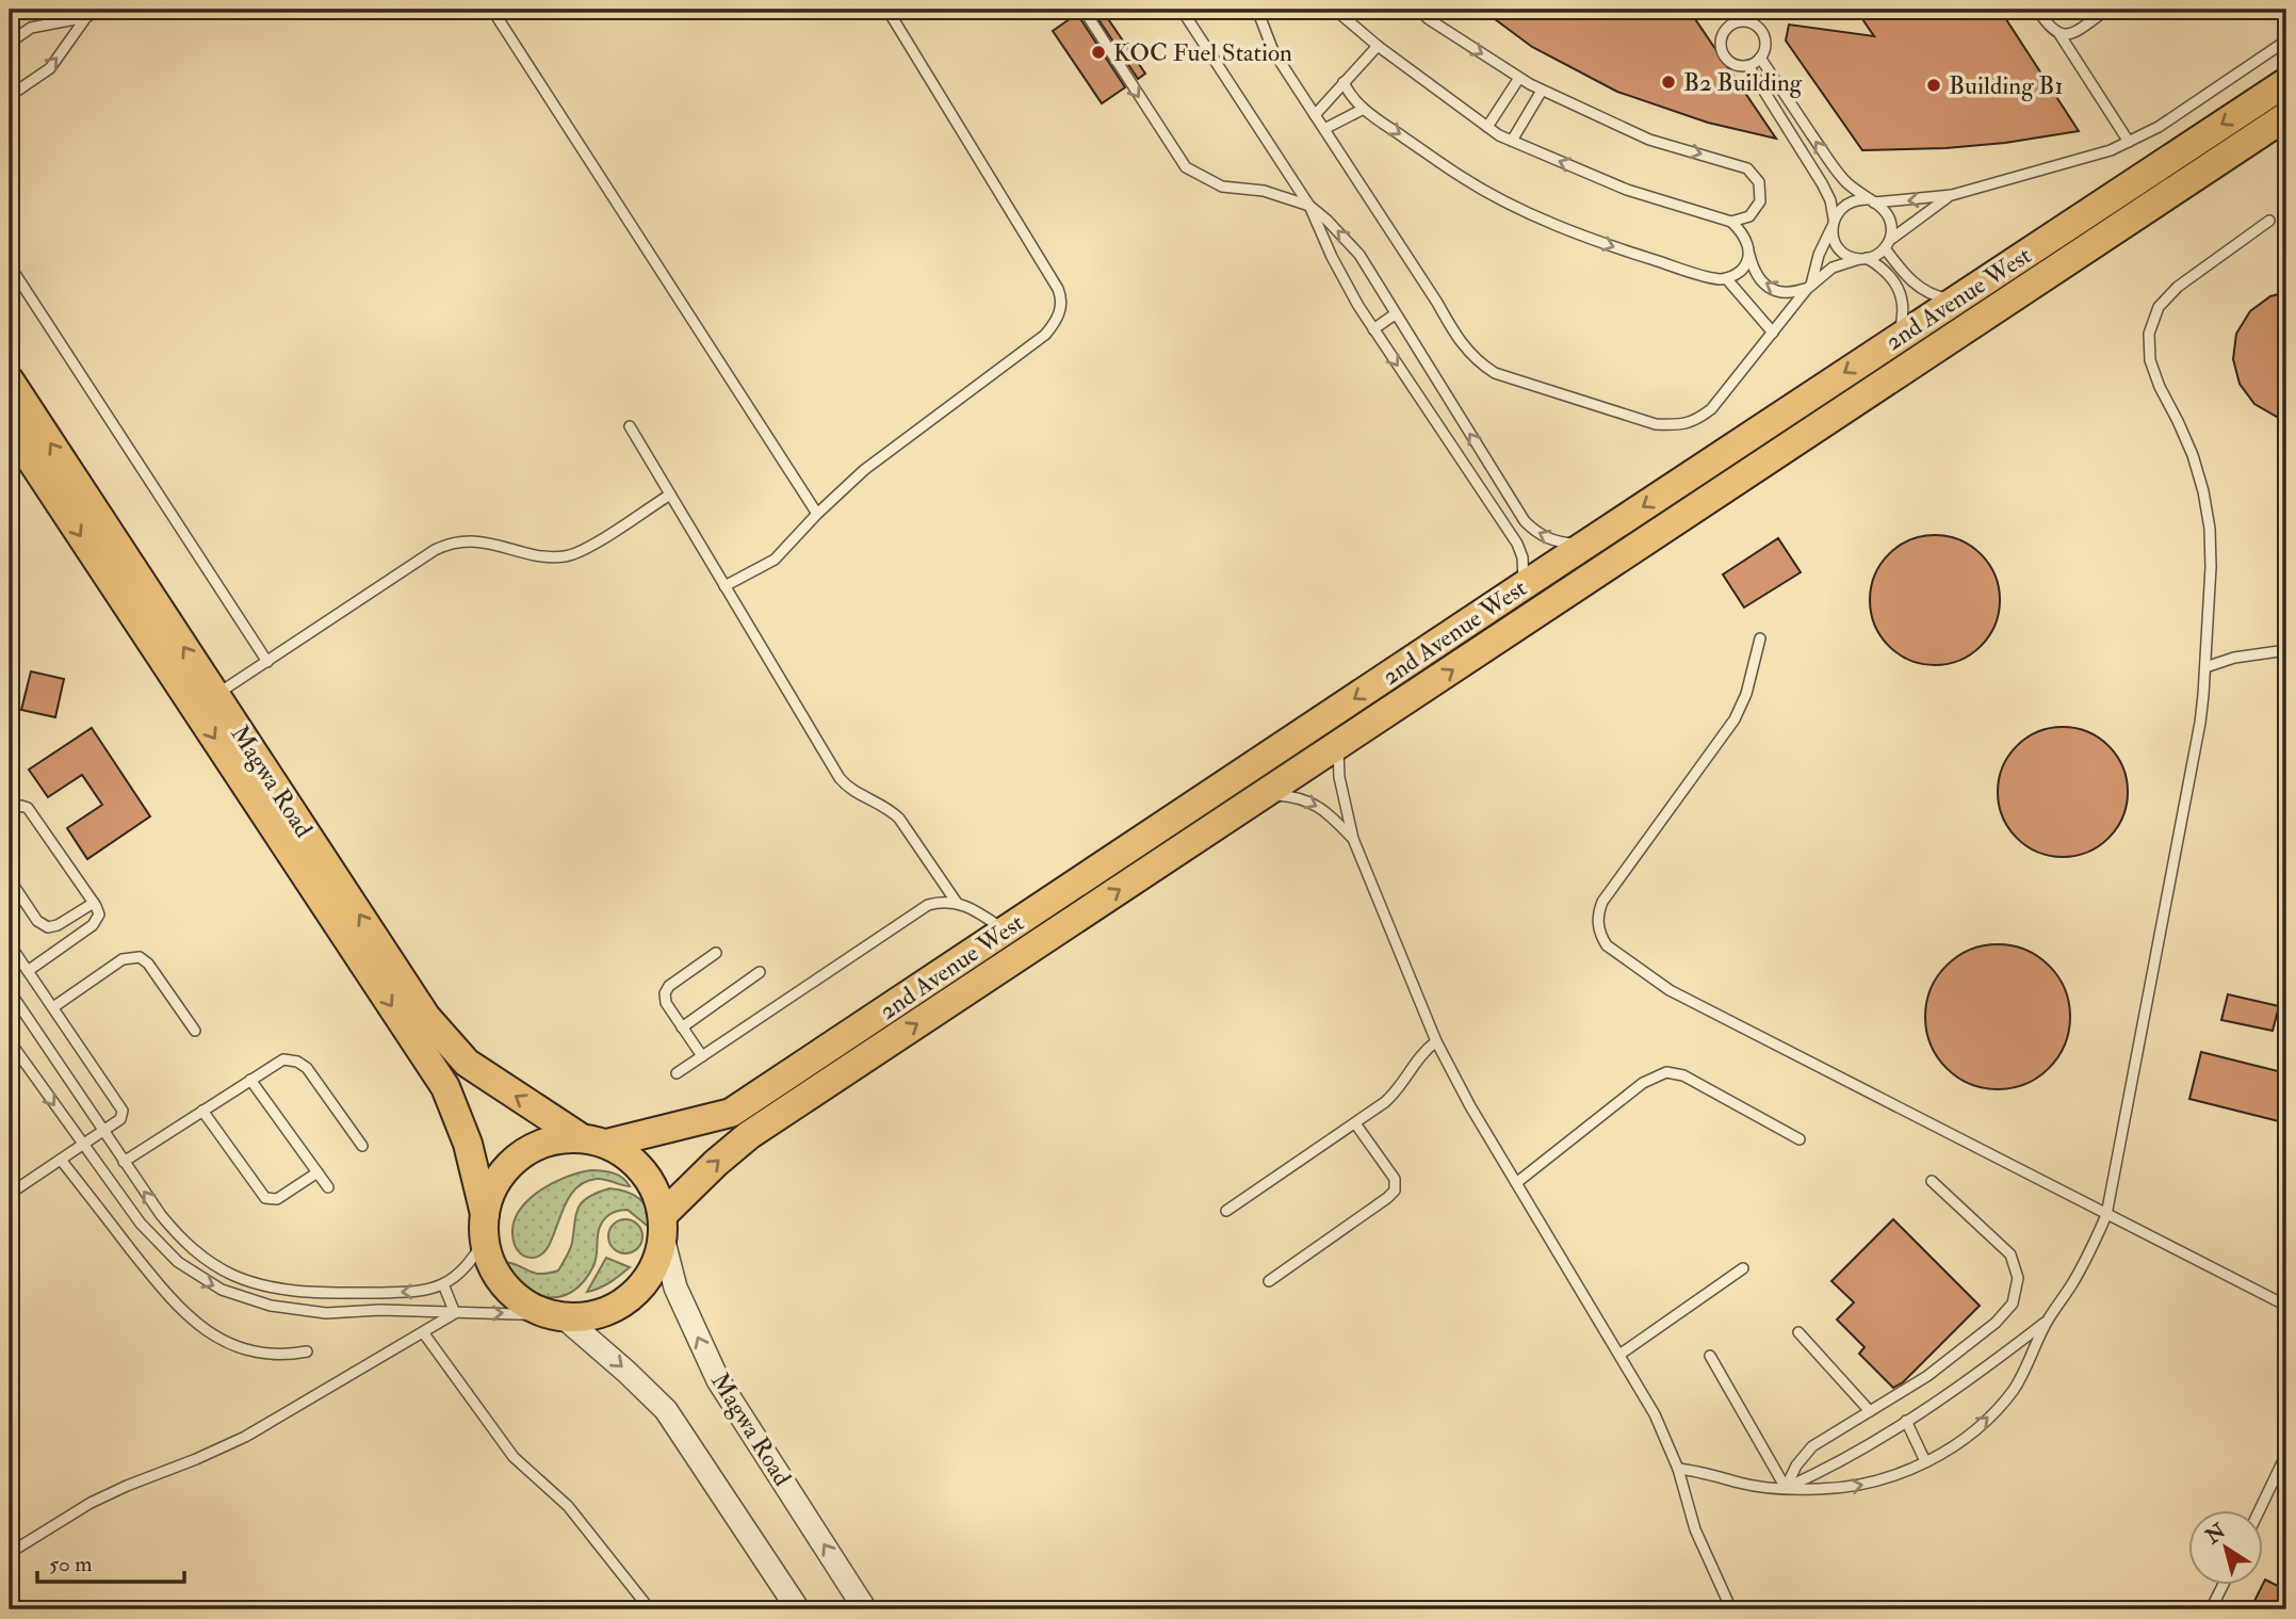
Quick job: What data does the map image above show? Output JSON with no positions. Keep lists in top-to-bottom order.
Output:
{
  "streets": {
    "main road": ["2nd Avenue West", "Magwa Road"]
  },
  "crossings": [
    ["2nd Avenue West", "Magwa Road"]
  ],
  "places": ["KOC Fuel Station", "B2 Building", "Building B1"],
  "scale_bar": "50 m",
  "north": "top left"
}
